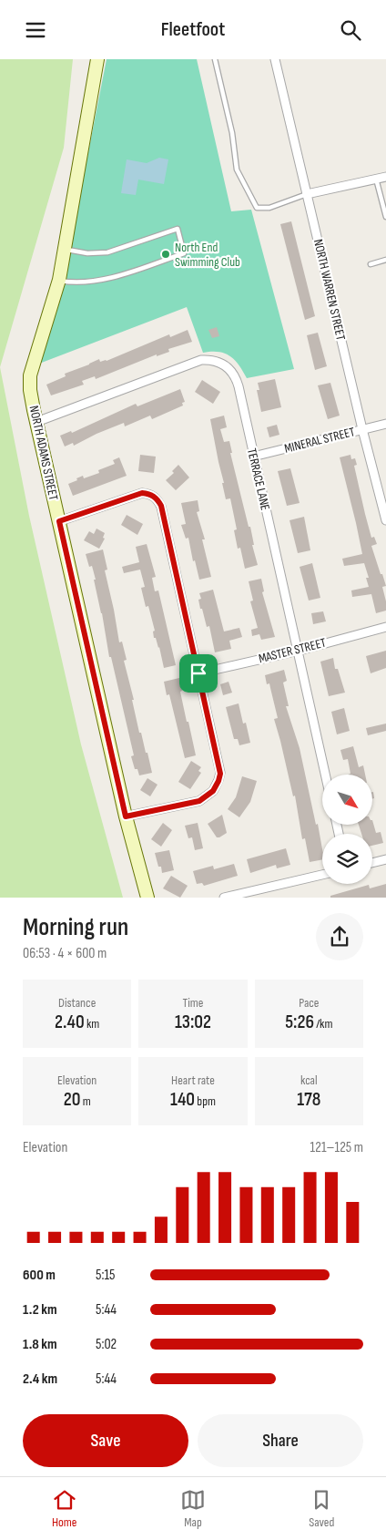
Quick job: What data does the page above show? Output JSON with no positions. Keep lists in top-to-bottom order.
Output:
{
  "streets": {
    "street": [
      "NORTH WARREN STREET",
      "MINERAL STREET",
      "NORTH ADAMS STREET",
      "TERRACE LANE",
      "MASTER STREET"
    ]
  },
  "crossings": [
    ["NORTH WARREN STREET", "MINERAL STREET"],
    ["MINERAL STREET", "TERRACE LANE"],
    ["NORTH ADAMS STREET", "TERRACE LANE"],
    ["TERRACE LANE", "MASTER STREET"]
  ],
  "places": ["North End Swimming Club"],
  "north": "bottom right",
  "page": {
    "header": "Fleetfoot",
    "heading": ["Morning run", "06:53 · 4 × 600 m"],
    "stats": [
      ["Distance", "2.40 km"],
      ["Time", "13:02"],
      ["Pace", "5:26 /km"],
      ["Elevation", "20 m"],
      ["Heart rate", "140 bpm"],
      ["kcal", "178"]
    ],
    "chart": ["Elevation", "121–125 m"],
    "list": [
      {
        "name": "600 m",
        "note": "5:15"
      },
      {
        "name": "1.2 km",
        "note": "5:44"
      },
      {
        "name": "1.8 km",
        "note": "5:02"
      },
      {
        "name": "2.4 km",
        "note": "5:44"
      }
    ],
    "buttons": ["Save", "Share"],
    "tabs": ["Home", "Map", "Saved"]
  }
}
